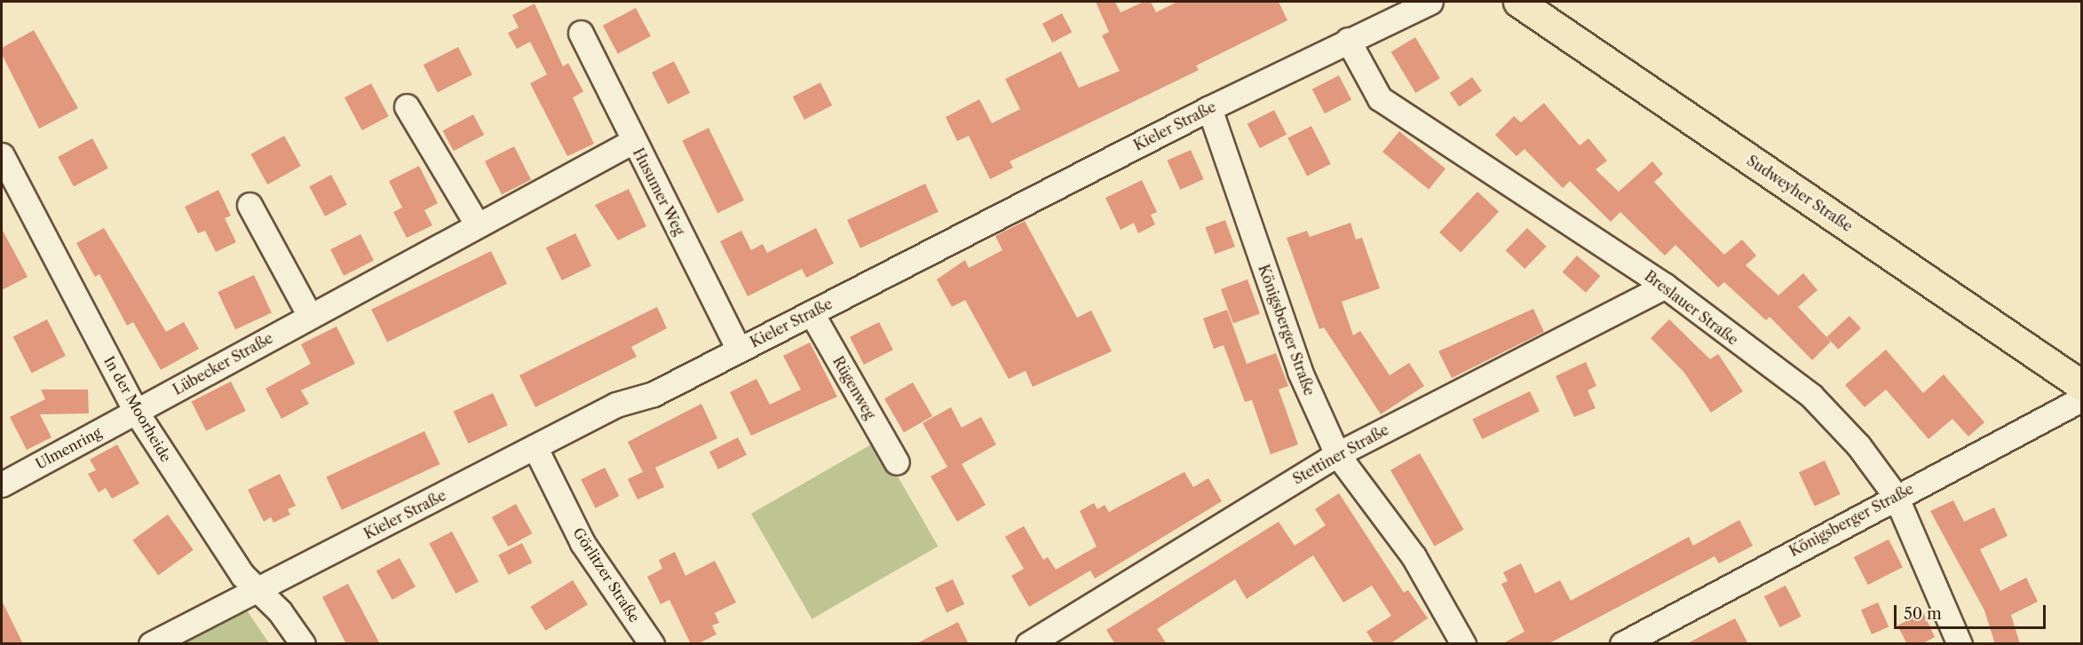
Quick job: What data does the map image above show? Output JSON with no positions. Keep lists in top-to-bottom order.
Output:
{
  "streets": {
    "main road": ["Sudweyher Straße"],
    "street": [
      "Kieler Straße",
      "Husumer Weg",
      "Breslauer Straße",
      "Königsberger Straße",
      "Lübecker Straße",
      "Rügenweg",
      "In der Moorheide",
      "Ulmenring",
      "Stettiner Straße",
      "Görlitzer Straße"
    ]
  },
  "crossings": [
    ["Kieler Straße", "Husumer Weg"],
    ["Kieler Straße", "Breslauer Straße"],
    ["Kieler Straße", "Königsberger Straße"],
    ["Kieler Straße", "Rügenweg"],
    ["Kieler Straße", "In der Moorheide"],
    ["Kieler Straße", "Görlitzer Straße"],
    ["Husumer Weg", "Lübecker Straße"],
    ["Breslauer Straße", "Königsberger Straße"],
    ["Breslauer Straße", "Stettiner Straße"],
    ["Königsberger Straße", "Stettiner Straße"],
    ["Lübecker Straße", "In der Moorheide"],
    ["Lübecker Straße", "Ulmenring"],
    ["In der Moorheide", "Ulmenring"]
  ],
  "scale_bar": "50 m"
}
